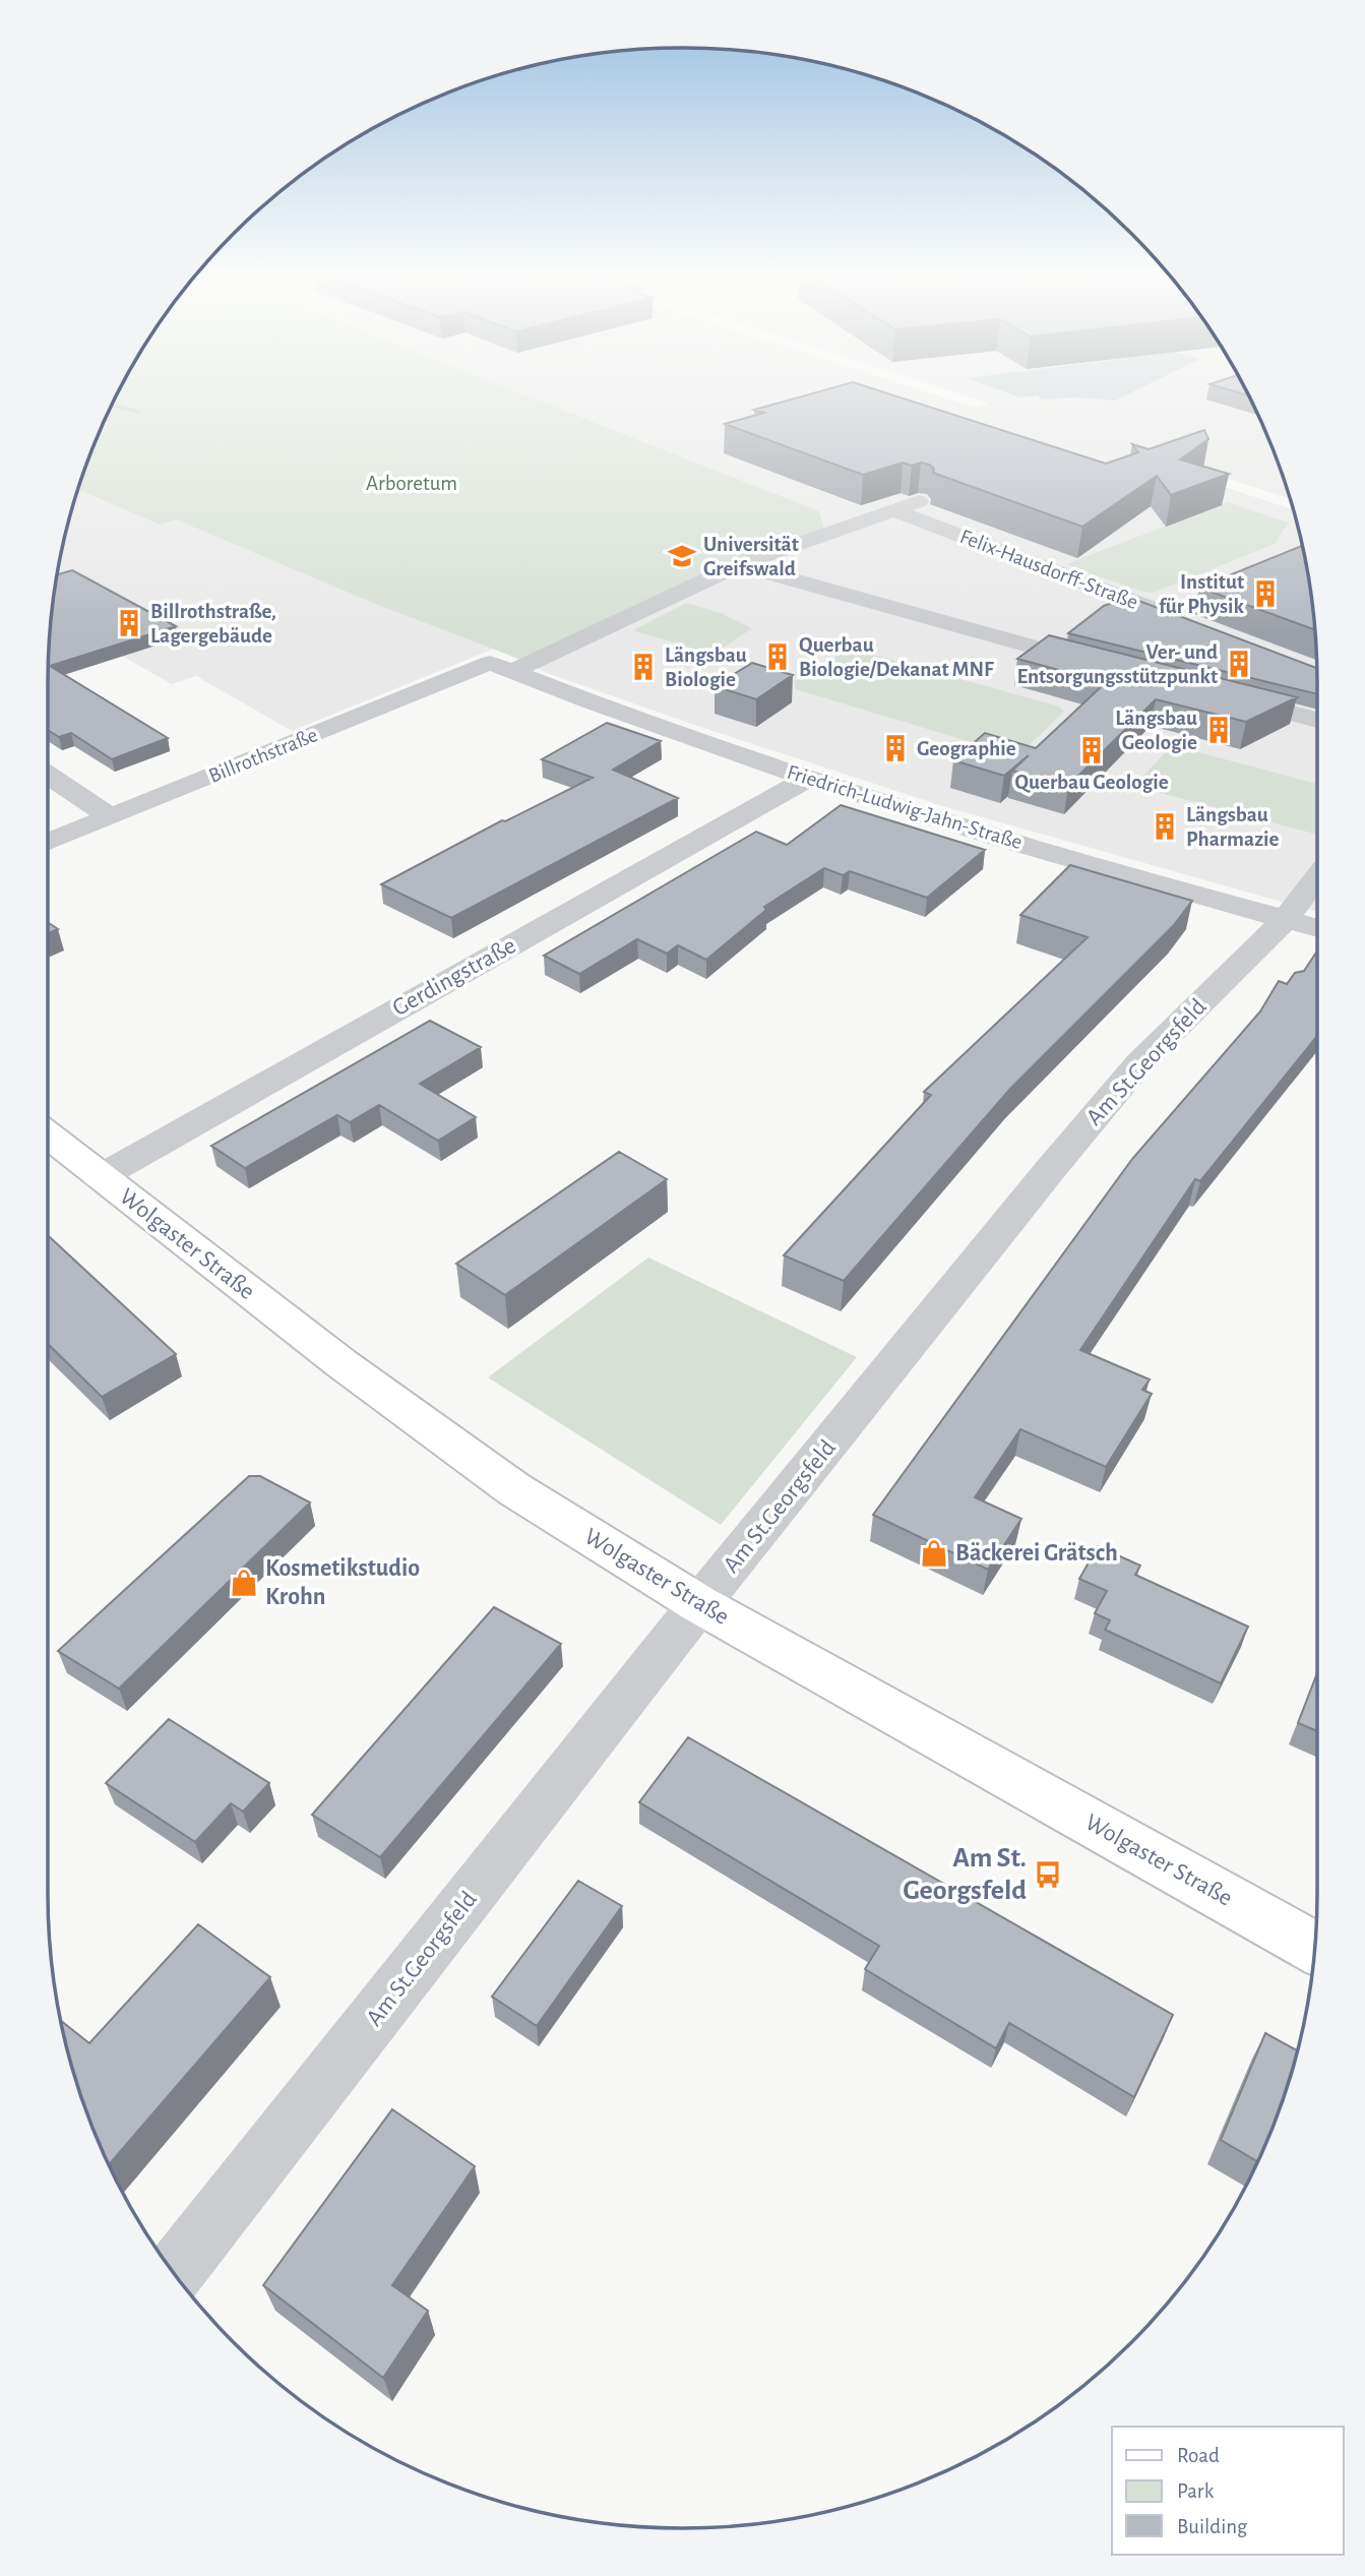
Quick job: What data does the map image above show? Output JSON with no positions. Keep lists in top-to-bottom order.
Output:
{
  "streets": {
    "main road": ["Wolgaster Straße"],
    "street": [
      "Felix-Hausdorff-Straße",
      "Billrothstraße",
      "Friedrich-Ludwig-Jahn-Straße",
      "Gerdingstraße",
      "Am St.Georgsfeld"
    ]
  },
  "crossings": [
    ["Billrothstraße", "Friedrich-Ludwig-Jahn-Straße"],
    ["Friedrich-Ludwig-Jahn-Straße", "Gerdingstraße"],
    ["Friedrich-Ludwig-Jahn-Straße", "Am St.Georgsfeld"],
    ["Gerdingstraße", "Wolgaster Straße"],
    ["Am St.Georgsfeld", "Wolgaster Straße"]
  ],
  "parks": ["Arboretum"],
  "places": {
    "school or university": ["Universität Greifswald"],
    "building": [
      "Institut für Physik",
      "Billrothstraße, Lagergebäude",
      "Querbau Biologie/Dekanat MNF",
      "Ver- und Entsorgungsstützpunkt",
      "Längsbau Biologie",
      "Längsbau Geologie",
      "Geographie",
      "Querbau Geologie",
      "Längsbau Pharmazie"
    ],
    "shop": ["Bäckerei Grätsch", "Kosmetikstudio Krohn"],
    "bus stop": ["Am St. Georgsfeld"]
  },
  "legend": ["Road", "Park", "Building"]
}
